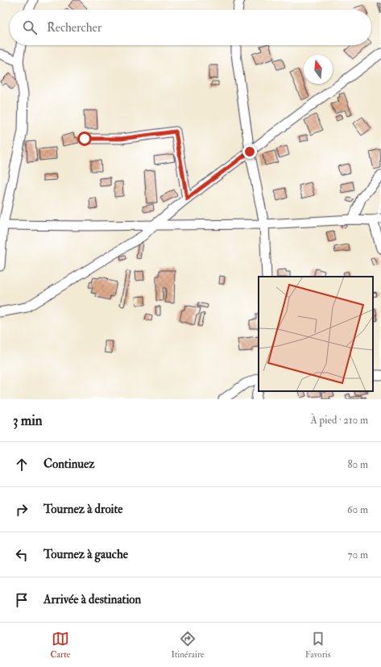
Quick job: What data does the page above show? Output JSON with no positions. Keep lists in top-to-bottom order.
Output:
{
  "north": "top",
  "page": {
    "search": "Rechercher",
    "heading": ["3 min", "À pied · 210 m"],
    "list": [
      ["Continuez", "80 m"],
      ["Tournez à droite", "60 m"],
      ["Tournez à gauche", "70 m"],
      "Arrivée à destination"
    ],
    "nav": ["Carte", "Itinéraire", "Favoris"]
  }
}
